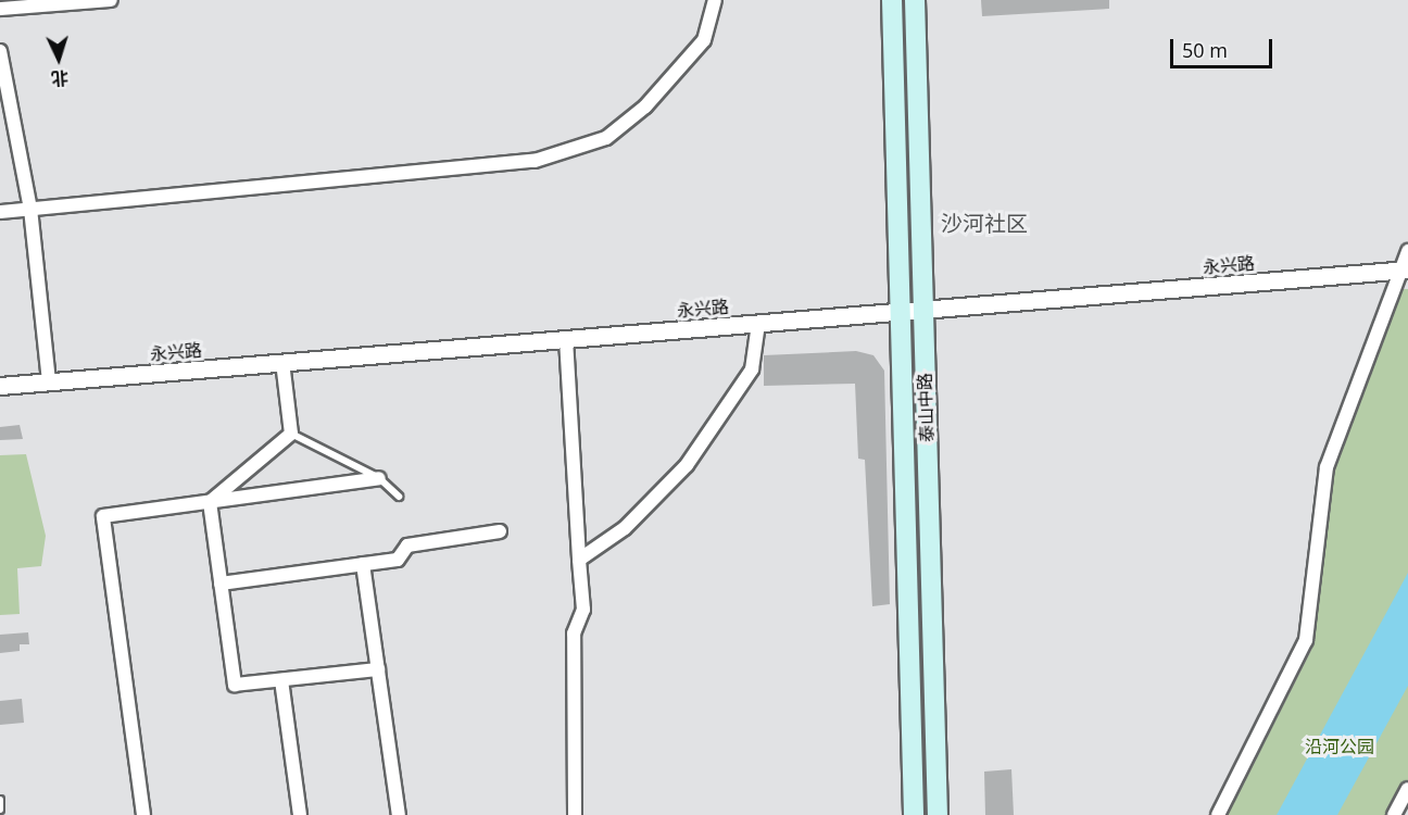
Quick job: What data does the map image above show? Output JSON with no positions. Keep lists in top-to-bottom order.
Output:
{
  "streets": {
    "main road": ["泰山中路"],
    "street": ["永兴路"]
  },
  "crossings": [
    ["永兴路", "泰山中路"]
  ],
  "districts": ["沙河社区"],
  "parks": ["沿河公园"],
  "scale_bar": "50 m",
  "north": "bottom"
}
